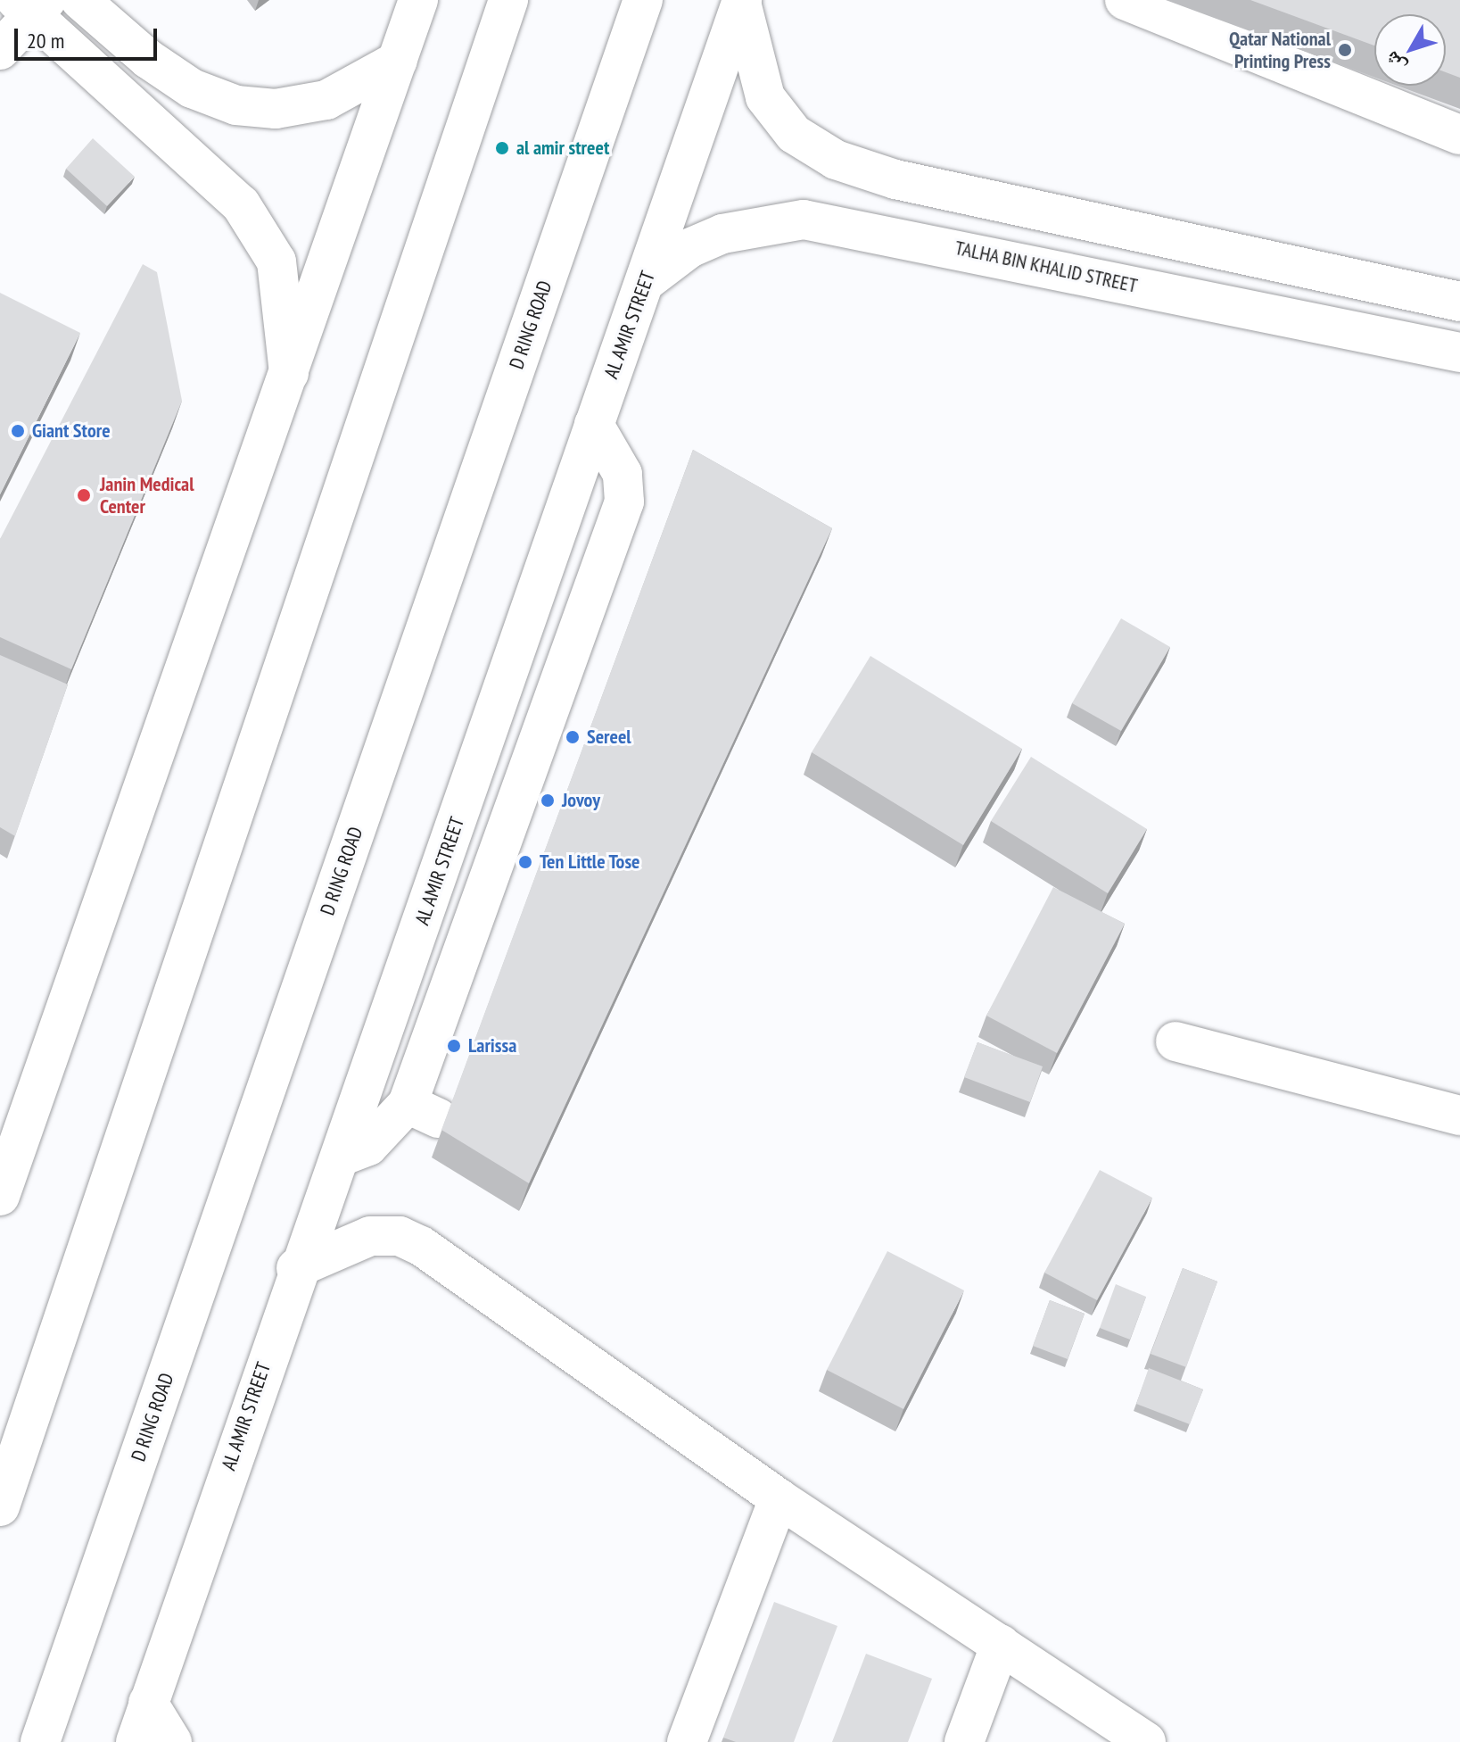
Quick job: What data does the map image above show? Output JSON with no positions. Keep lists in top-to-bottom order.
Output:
{
  "streets": {
    "main road": ["TALHA BIN KHALID STREET", "D RING ROAD", "AL AMIR STREET"]
  },
  "crossings": [
    ["TALHA BIN KHALID STREET", "AL AMIR STREET"]
  ],
  "places": [
    "Qatar National Printing Press",
    "al amir street",
    "Giant Store",
    "Janin Medical Center",
    "Sereel",
    "Jovoy",
    "Ten Little Tose",
    "Larissa"
  ],
  "scale_bar": "20 m",
  "north": "bottom left"
}
